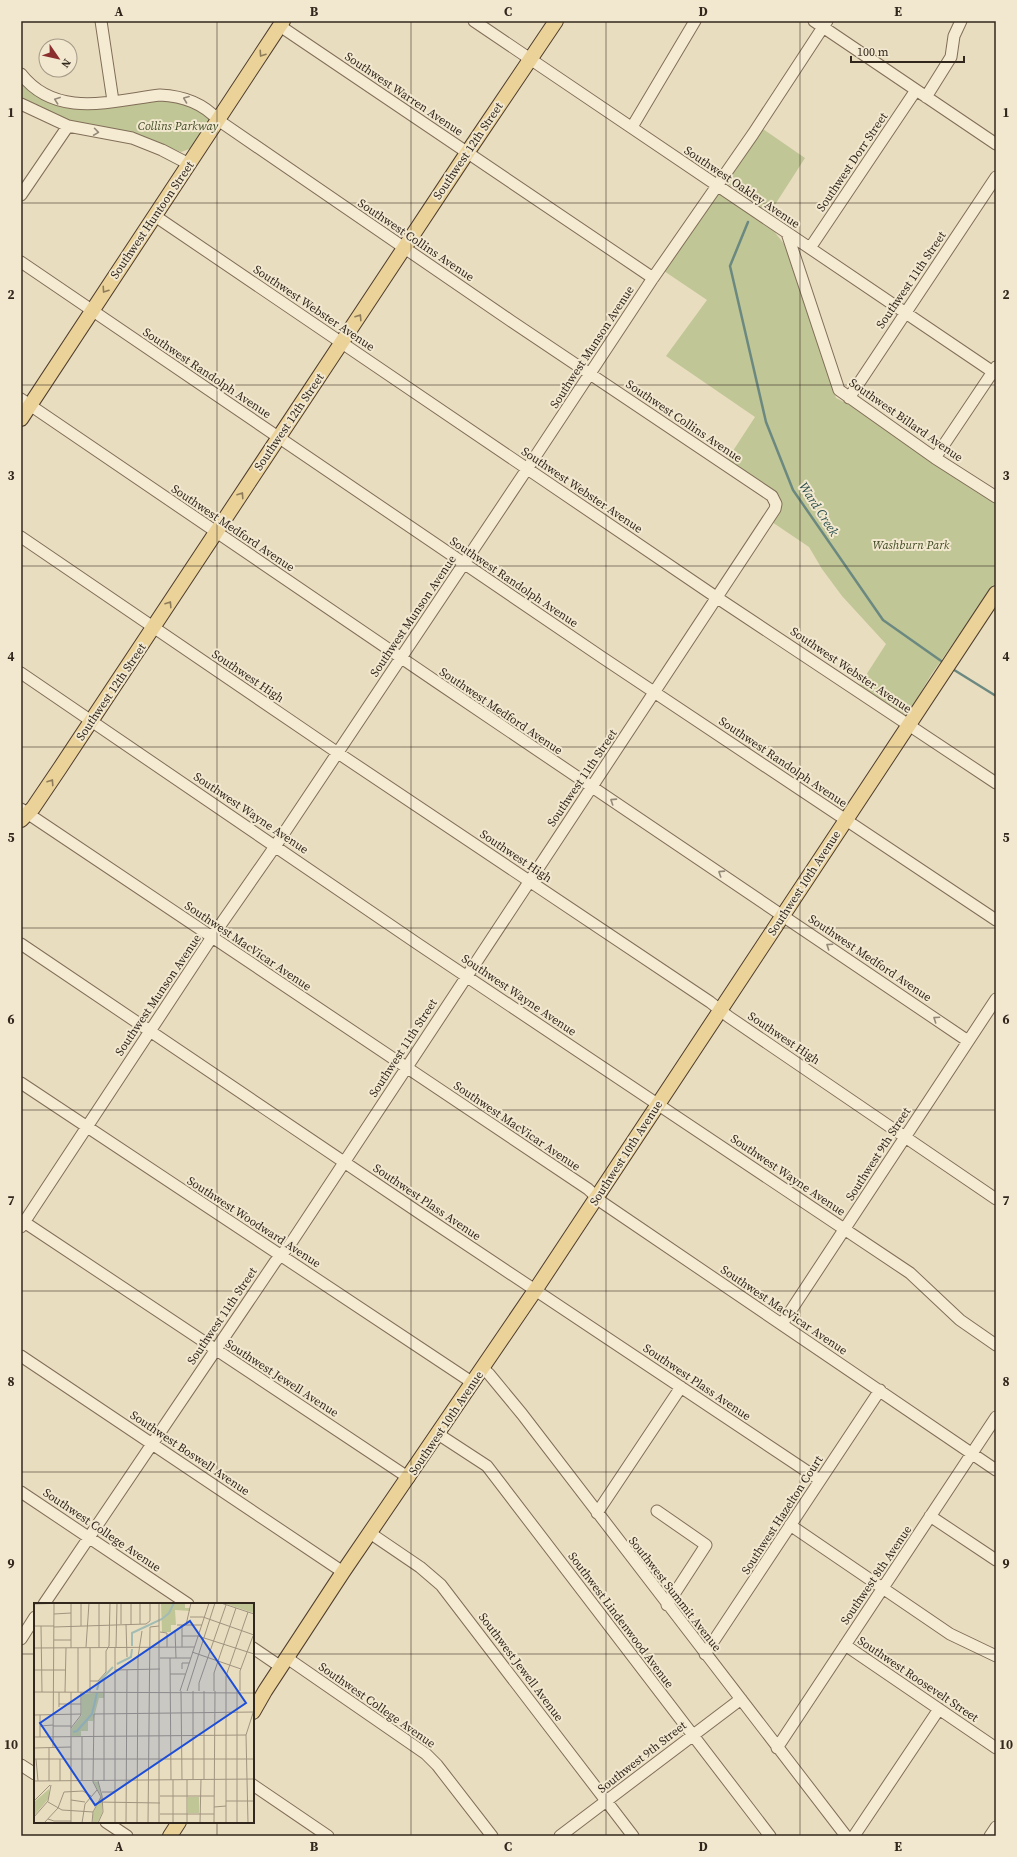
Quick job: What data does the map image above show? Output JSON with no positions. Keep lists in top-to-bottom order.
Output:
{
  "streets": {
    "main road": ["Southwest 12th Street", "Southwest Huntoon Street", "Southwest 10th Avenue"],
    "street": [
      "Southwest Warren Avenue",
      "Southwest Dorr Street",
      "Southwest Oakley Avenue",
      "Southwest Collins Avenue",
      "Southwest 11th Street",
      "Southwest Webster Avenue",
      "Southwest Munson Avenue",
      "Southwest Randolph Avenue",
      "Southwest Billard Avenue",
      "Southwest Medford Avenue",
      "Southwest High",
      "Southwest Wayne Avenue",
      "Southwest MacVicar Avenue",
      "Southwest 9th Street",
      "Southwest Plass Avenue",
      "Southwest Woodward Avenue",
      "Southwest Jewell Avenue",
      "Southwest Boswell Avenue",
      "Southwest Hazelton Court",
      "Southwest College Avenue",
      "Southwest 8th Avenue",
      "Southwest Summit Avenue",
      "Southwest Lindenwood Avenue",
      "Southwest Roosevelt Street"
    ]
  },
  "crossings": [
    ["Southwest Warren Avenue", "Southwest 12th Street"],
    ["Southwest Warren Avenue", "Southwest Huntoon Street"],
    ["Southwest Warren Avenue", "Southwest Munson Avenue"],
    ["Southwest 12th Street", "Southwest Oakley Avenue"],
    ["Southwest 12th Street", "Southwest Collins Avenue"],
    ["Southwest 12th Street", "Southwest Webster Avenue"],
    ["Southwest 12th Street", "Southwest Randolph Avenue"],
    ["Southwest 12th Street", "Southwest Medford Avenue"],
    ["Southwest 12th Street", "Southwest High"],
    ["Southwest 12th Street", "Southwest Wayne Avenue"],
    ["Southwest 12th Street", "Southwest MacVicar Avenue"],
    ["Southwest Dorr Street", "Southwest Oakley Avenue"],
    ["Southwest Oakley Avenue", "Southwest 11th Street"],
    ["Southwest Oakley Avenue", "Southwest Munson Avenue"],
    ["Southwest Oakley Avenue", "Southwest Billard Avenue"],
    ["Southwest Huntoon Street", "Southwest Collins Avenue"],
    ["Southwest Huntoon Street", "Southwest Webster Avenue"],
    ["Southwest Huntoon Street", "Southwest Randolph Avenue"],
    ["Southwest Huntoon Street", "Southwest Medford Avenue"],
    ["Southwest Collins Avenue", "Southwest 11th Street"],
    ["Southwest Collins Avenue", "Southwest Munson Avenue"],
    ["Southwest 11th Street", "Southwest Webster Avenue"],
    ["Southwest 11th Street", "Southwest Randolph Avenue"],
    ["Southwest 11th Street", "Southwest Billard Avenue"],
    ["Southwest 11th Street", "Southwest Medford Avenue"],
    ["Southwest 11th Street", "Southwest High"],
    ["Southwest 11th Street", "Southwest Wayne Avenue"],
    ["Southwest 11th Street", "Southwest MacVicar Avenue"],
    ["Southwest 11th Street", "Southwest Plass Avenue"],
    ["Southwest 11th Street", "Southwest Woodward Avenue"],
    ["Southwest 11th Street", "Southwest Jewell Avenue"],
    ["Southwest 11th Street", "Southwest Boswell Avenue"],
    ["Southwest 11th Street", "Southwest College Avenue"],
    ["Southwest Webster Avenue", "Southwest Munson Avenue"],
    ["Southwest Webster Avenue", "Southwest 10th Avenue"],
    ["Southwest Munson Avenue", "Southwest Randolph Avenue"],
    ["Southwest Munson Avenue", "Southwest Medford Avenue"],
    ["Southwest Munson Avenue", "Southwest High"],
    ["Southwest Munson Avenue", "Southwest Wayne Avenue"],
    ["Southwest Munson Avenue", "Southwest MacVicar Avenue"],
    ["Southwest Munson Avenue", "Southwest Plass Avenue"],
    ["Southwest Munson Avenue", "Southwest Woodward Avenue"],
    ["Southwest Munson Avenue", "Southwest Jewell Avenue"],
    ["Southwest Randolph Avenue", "Southwest 10th Avenue"],
    ["Southwest Medford Avenue", "Southwest 10th Avenue"],
    ["Southwest Medford Avenue", "Southwest 9th Street"],
    ["Southwest High", "Southwest 10th Avenue"],
    ["Southwest High", "Southwest 9th Street"],
    ["Southwest Wayne Avenue", "Southwest 10th Avenue"],
    ["Southwest Wayne Avenue", "Southwest 9th Street"],
    ["Southwest 10th Avenue", "Southwest MacVicar Avenue"],
    ["Southwest 10th Avenue", "Southwest Plass Avenue"],
    ["Southwest 10th Avenue", "Southwest Woodward Avenue"],
    ["Southwest 10th Avenue", "Southwest Jewell Avenue"],
    ["Southwest 10th Avenue", "Southwest Boswell Avenue"],
    ["Southwest 10th Avenue", "Southwest College Avenue"],
    ["Southwest 10th Avenue", "Southwest Summit Avenue"],
    ["Southwest 10th Avenue", "Southwest Lindenwood Avenue"],
    ["Southwest MacVicar Avenue", "Southwest 9th Street"],
    ["Southwest MacVicar Avenue", "Southwest Hazelton Court"],
    ["Southwest MacVicar Avenue", "Southwest 8th Avenue"],
    ["Southwest 9th Street", "Southwest Jewell Avenue"],
    ["Southwest 9th Street", "Southwest Summit Avenue"],
    ["Southwest 9th Street", "Southwest Lindenwood Avenue"],
    ["Southwest Plass Avenue", "Southwest Hazelton Court"],
    ["Southwest Hazelton Court", "Southwest Summit Avenue"],
    ["Southwest 8th Avenue", "Southwest Summit Avenue"],
    ["Southwest 8th Avenue", "Southwest Roosevelt Street"]
  ],
  "one_way": ["Southwest 12th Street", "Southwest Huntoon Street", "Southwest Medford Avenue"],
  "water": ["Ward Creek"],
  "parks": ["Collins Parkway", "Washburn Park"],
  "scale_bar": "100 m",
  "north": "bottom right",
  "grid": {
    "columns": [
      "A",
      "B",
      "C",
      "D",
      "E"
    ],
    "rows": [
      "1",
      "2",
      "3",
      "4",
      "5",
      "6",
      "7",
      "8",
      "9",
      "10"
    ]
  }
}
